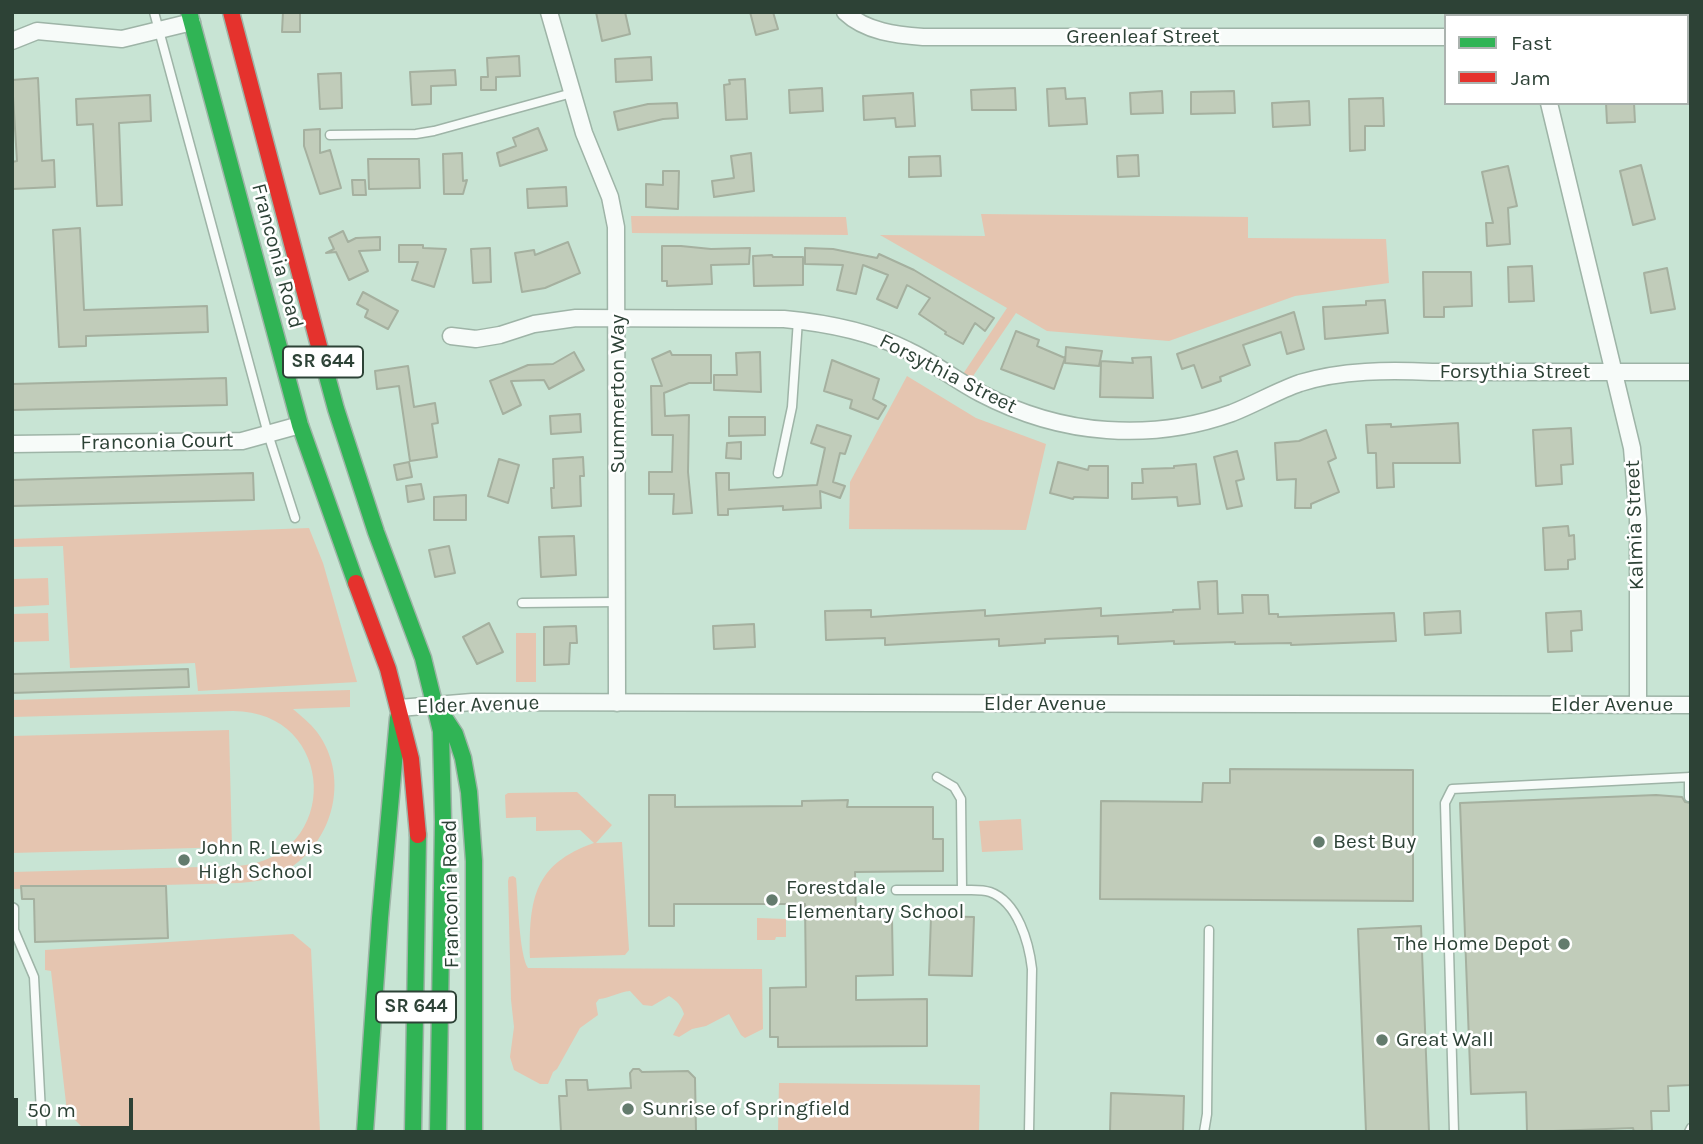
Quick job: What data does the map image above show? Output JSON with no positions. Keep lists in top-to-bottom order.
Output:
{
  "streets": {
    "main road": ["Franconia Road", "SR 644"],
    "street": [
      "Greenleaf Street",
      "Forsythia Street",
      "Summerton Way",
      "Franconia Court",
      "Kalmia Street",
      "Elder Avenue"
    ]
  },
  "crossings": [
    ["Franconia Road", "Franconia Court"],
    ["Franconia Road", "Elder Avenue"],
    ["Forsythia Street", "Summerton Way"],
    ["Forsythia Street", "Kalmia Street"],
    ["Summerton Way", "Elder Avenue"],
    ["Kalmia Street", "Elder Avenue"]
  ],
  "places": [
    "Best Buy",
    "John R. Lewis High School",
    "Forestdale Elementary School",
    "The Home Depot",
    "Great Wall",
    "Sunrise of Springfield"
  ],
  "legend": ["Fast", "Jam"],
  "scale_bar": "50 m"
}
